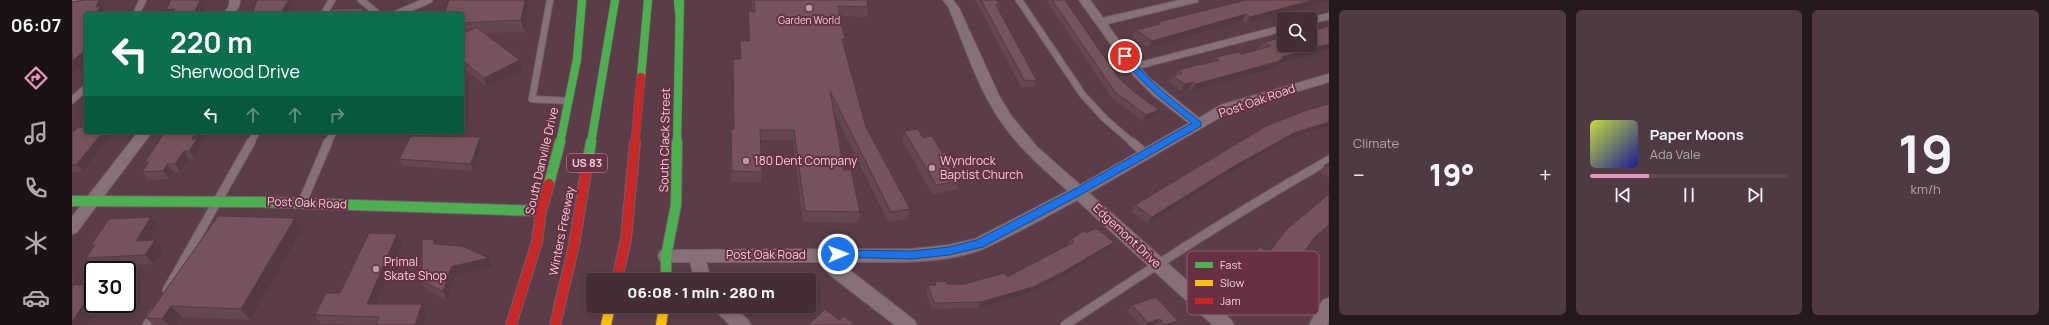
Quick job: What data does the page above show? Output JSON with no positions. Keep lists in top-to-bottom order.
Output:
{
  "streets": {
    "main road": [
      "Post Oak Road",
      "South Clack Street",
      "South Danville Drive",
      "US 83",
      "Winters Freeway"
    ],
    "street": ["Edgemont Drive"]
  },
  "crossings": [
    ["Post Oak Road", "South Clack Street"],
    ["Post Oak Road", "South Danville Drive"],
    ["Post Oak Road", "Edgemont Drive"]
  ],
  "places": [
    "Garden World",
    "180 Dent Company",
    "Wyndrock Baptist Church",
    "Primal Skate Shop"
  ],
  "legend": ["Fast", "Slow", "Jam"],
  "page": {
    "tabs": "06:07",
    "tile": [
      "Climate",
      ["19", "km/h"]
    ],
    "turn": ["220 m", "Sherwood Drive"],
    "song": ["Paper Moons", "Ada Vale"],
    "heat": ["−", "19°", "+"],
    "limit": "30",
    "trip": "06:08 · 1 min · 280 m"
  }
}
